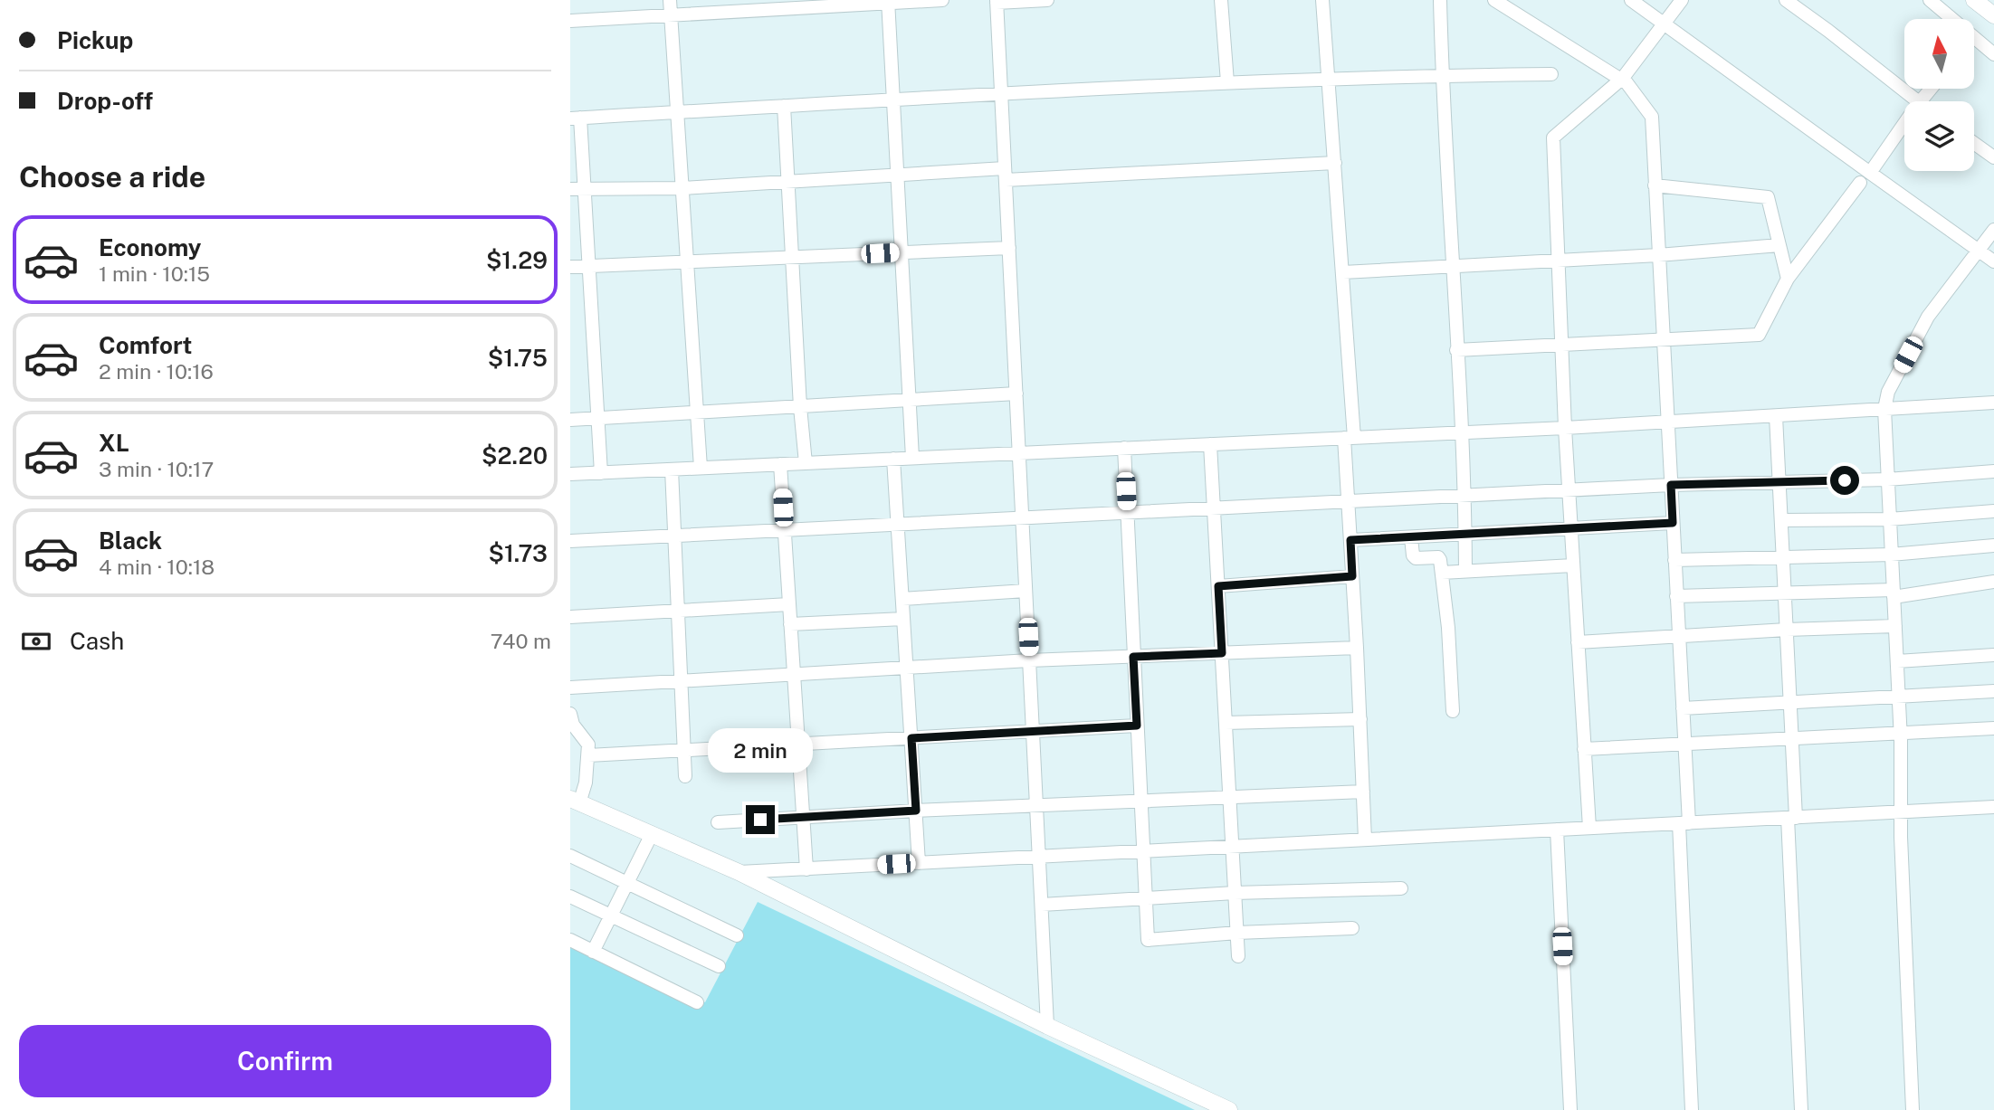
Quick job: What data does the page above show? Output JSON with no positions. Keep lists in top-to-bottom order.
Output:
{
  "north": "top",
  "page": {
    "banner": ["Pickup", "Drop-off"],
    "heading": "Choose a ride",
    "list": [
      {
        "name": "Economy",
        "note": "1 min · 10:15",
        "value": "$1.29"
      },
      {
        "name": "Comfort",
        "note": "2 min · 10:16",
        "value": "$1.75"
      },
      {
        "name": "XL",
        "note": "3 min · 10:17",
        "value": "$2.20"
      },
      {
        "name": "Black",
        "note": "4 min · 10:18",
        "value": "$1.73"
      }
    ],
    "pay": ["Cash", "740 m"],
    "bubble": "2 min",
    "buttons": "Confirm"
  }
}
